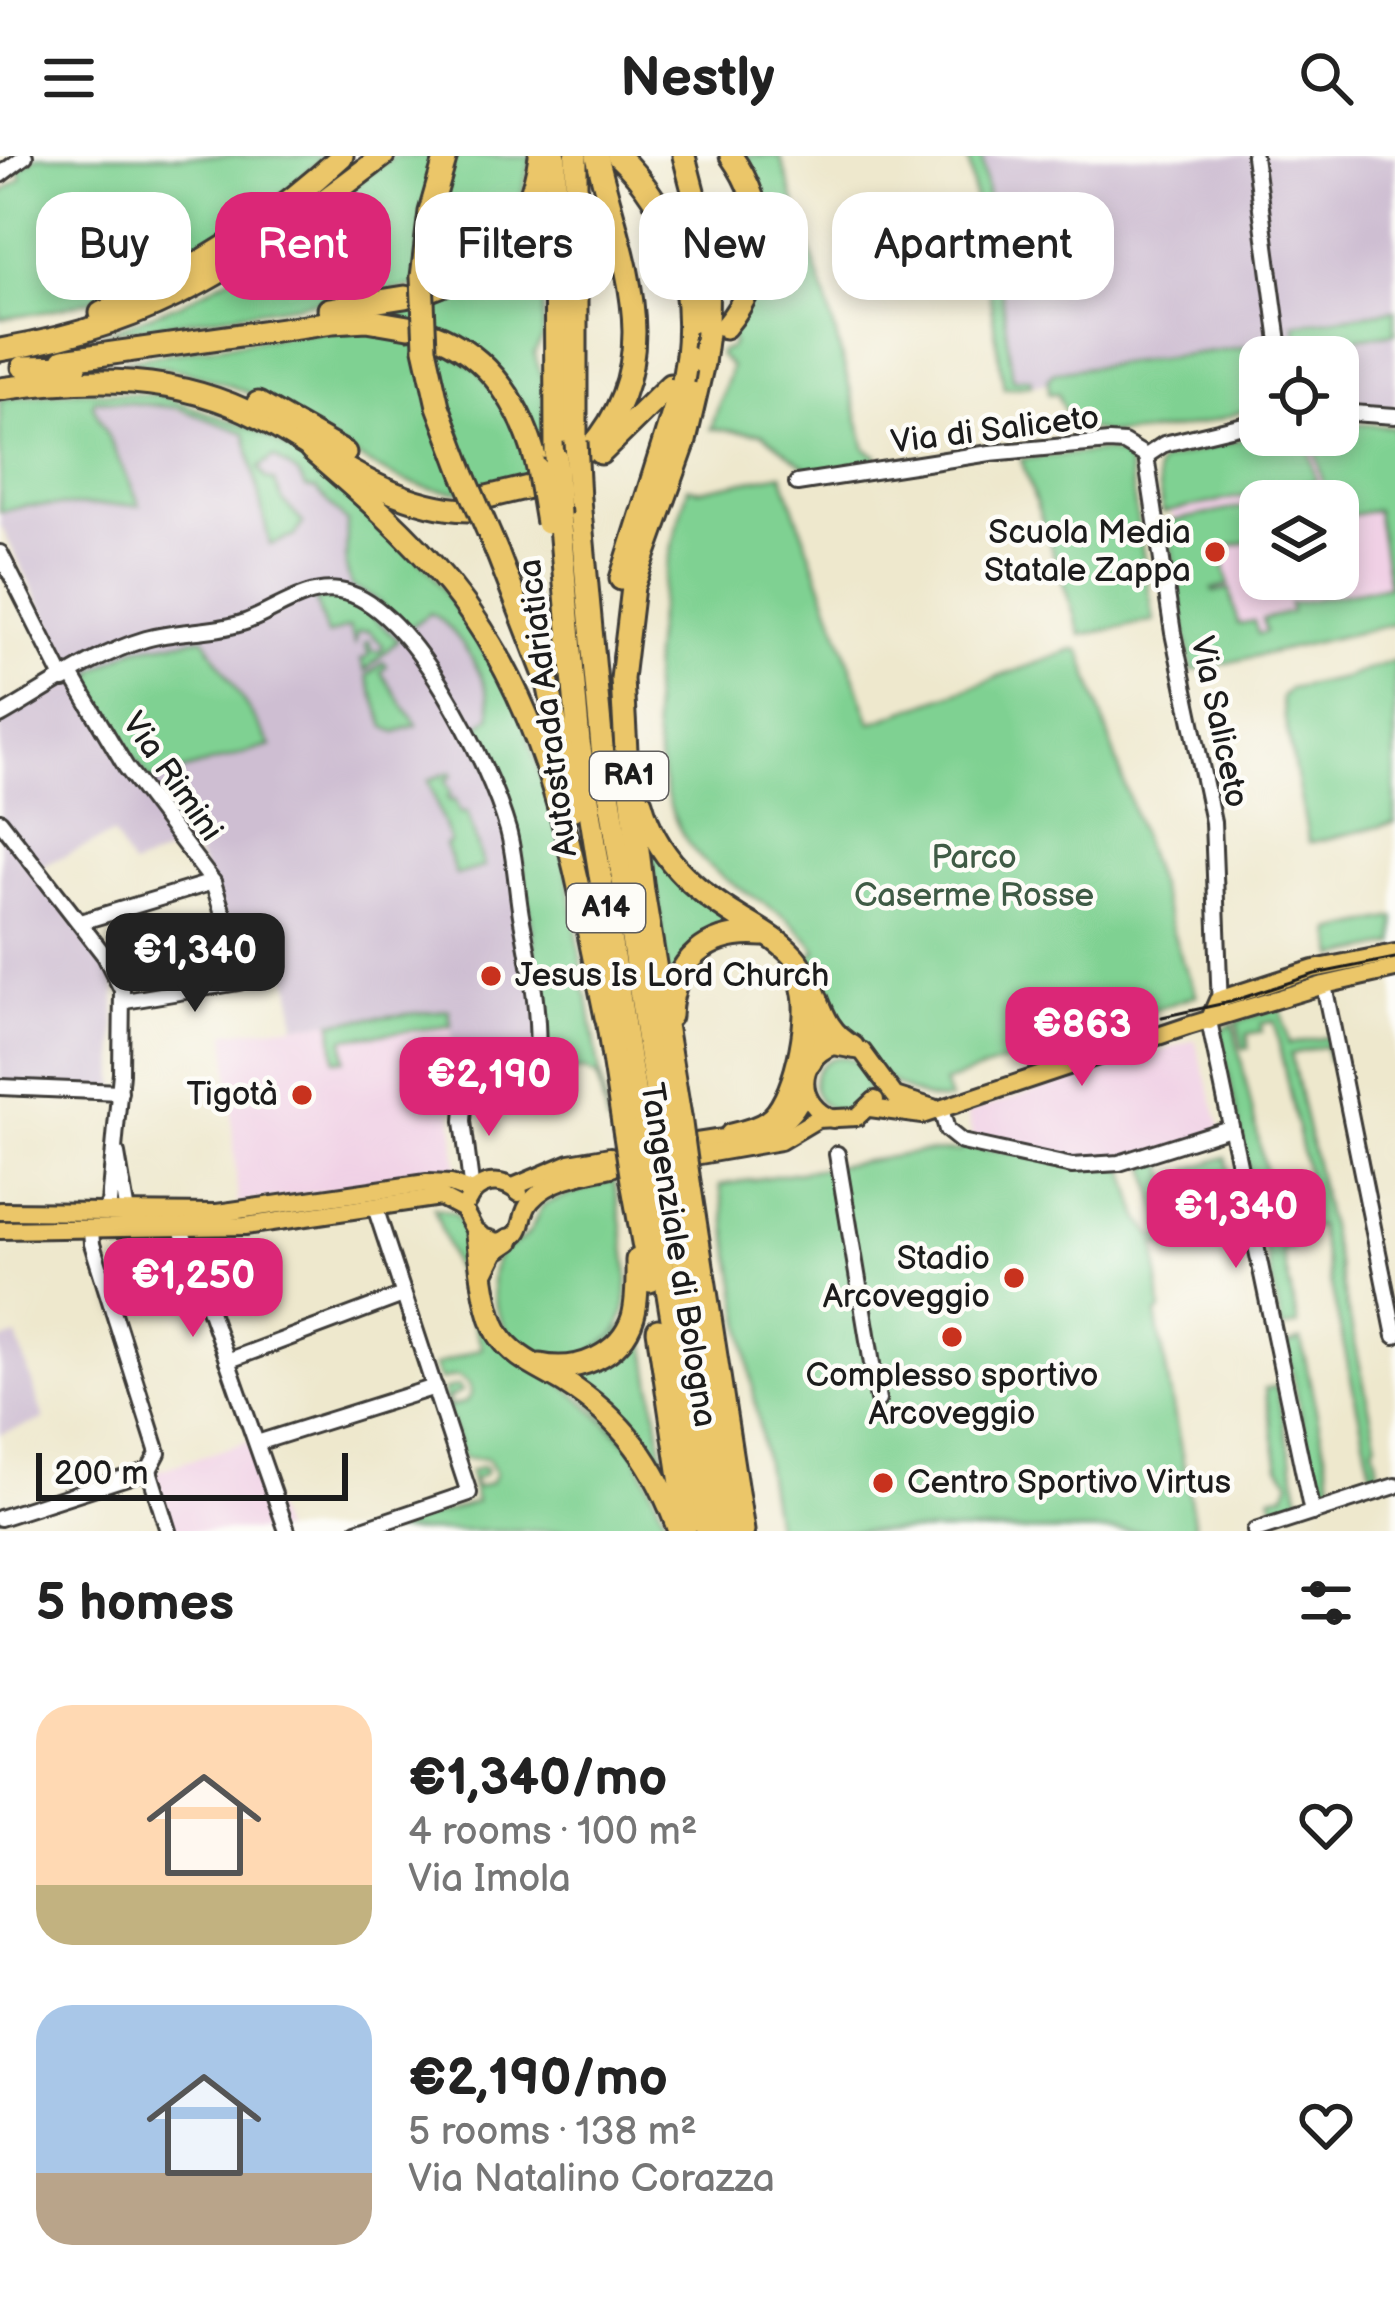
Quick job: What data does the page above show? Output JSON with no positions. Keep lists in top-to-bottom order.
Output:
{
  "streets": {
    "highway": [
      "Autostrada Adriatica",
      "RA1",
      "A14",
      "Tangenziale di Bologna"
    ],
    "street": ["Via di Saliceto", "Via Saliceto", "Via Rimini"]
  },
  "crossings": [
    ["Via di Saliceto", "Via Saliceto"],
    ["Autostrada Adriatica", "Tangenziale di Bologna"]
  ],
  "parks": ["Parco Caserme Rosse"],
  "places": [
    "Scuola Media Statale Zappa",
    "Jesus Is Lord Church",
    "Tigotà",
    "Stadio Arcoveggio",
    "Complesso sportivo Arcoveggio",
    "Centro Sportivo Virtus"
  ],
  "scale_bar": "200 m",
  "page": {
    "header": "Nestly",
    "chip": [
      "Buy",
      "Rent",
      "Filters",
      "New",
      "Apartment"
    ],
    "price": [
      "€1,340",
      "€863",
      "€2,190",
      "€1,340",
      "€1,250"
    ],
    "scale": "200 m",
    "heading": "5 homes",
    "list": [
      {
        "name": "€1,340/mo",
        "note": "4 rooms · 100 m² · Via Imola"
      },
      {
        "name": "€2,190/mo",
        "note": "5 rooms · 138 m² · Via Natalino Corazza"
      }
    ]
  }
}
